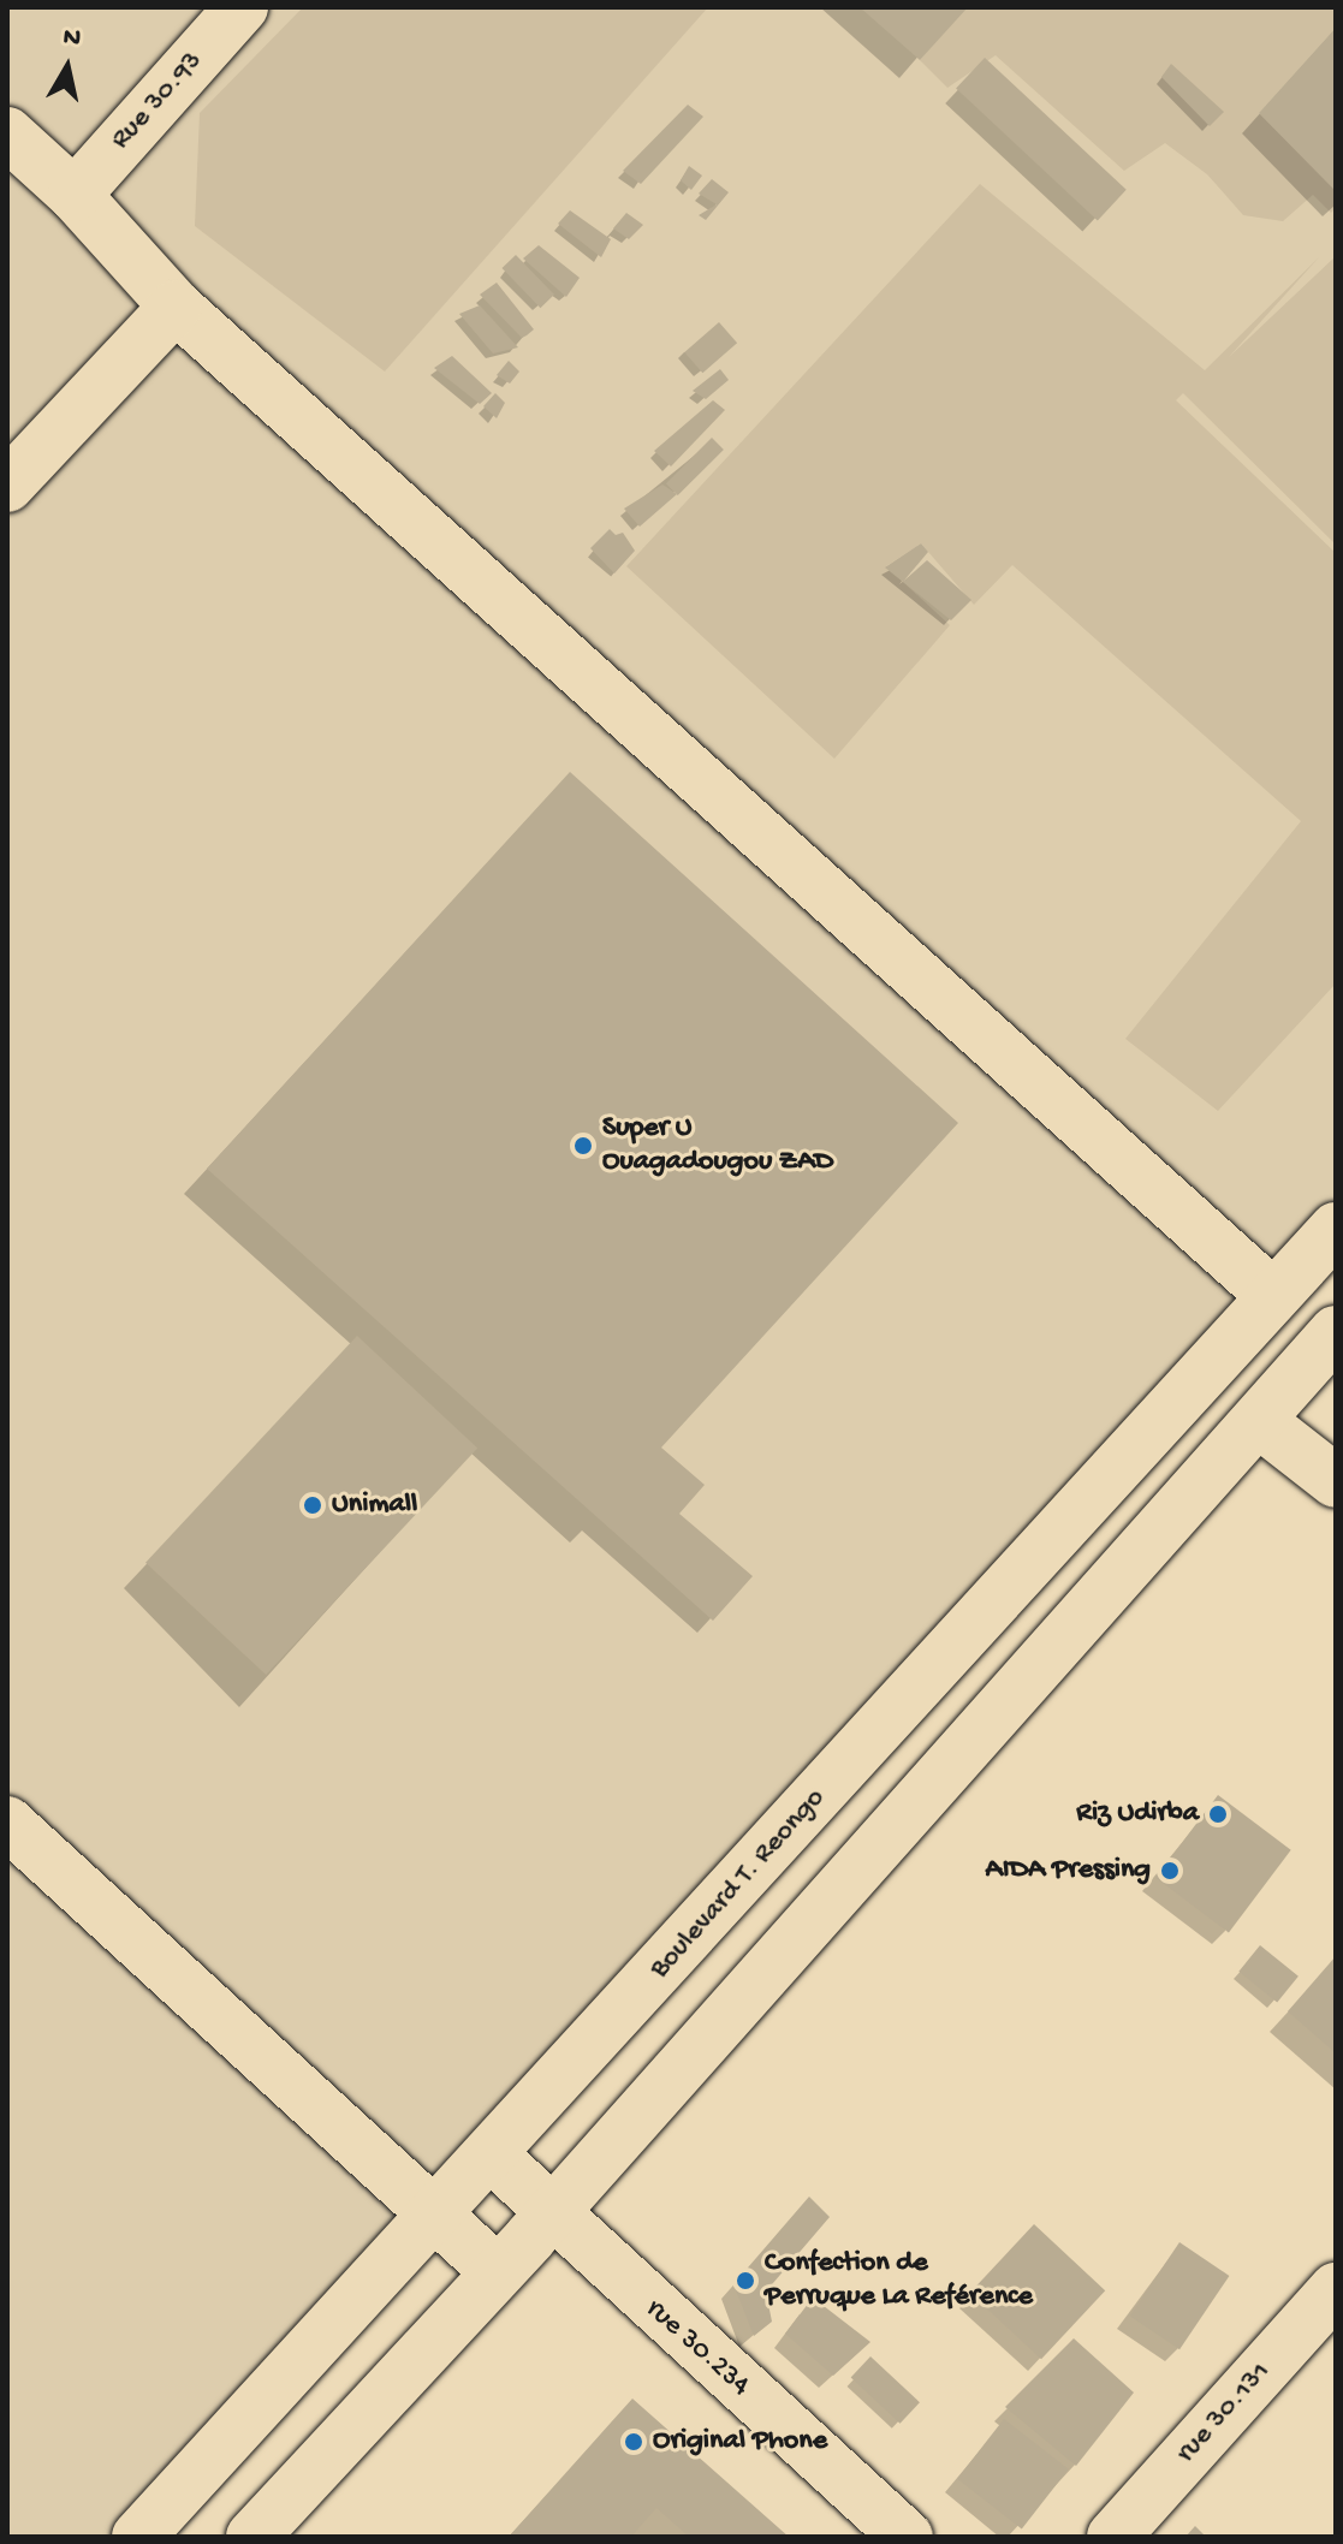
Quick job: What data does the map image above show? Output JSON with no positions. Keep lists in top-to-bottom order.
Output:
{
  "streets": {
    "street": [
      "Rue 30.93",
      "Boulevard T. Reongo",
      "rue 30.234",
      "rue 30.131"
    ]
  },
  "crossings": [
    ["Boulevard T. Reongo", "rue 30.234"]
  ],
  "places": [
    "Super U Ouagadougou ZAD",
    "Unimall",
    "Riz Udirba",
    "AIDA Pressing",
    "Confection de Perruque La Reférence",
    "Original Phone"
  ],
  "north": "top"
}
